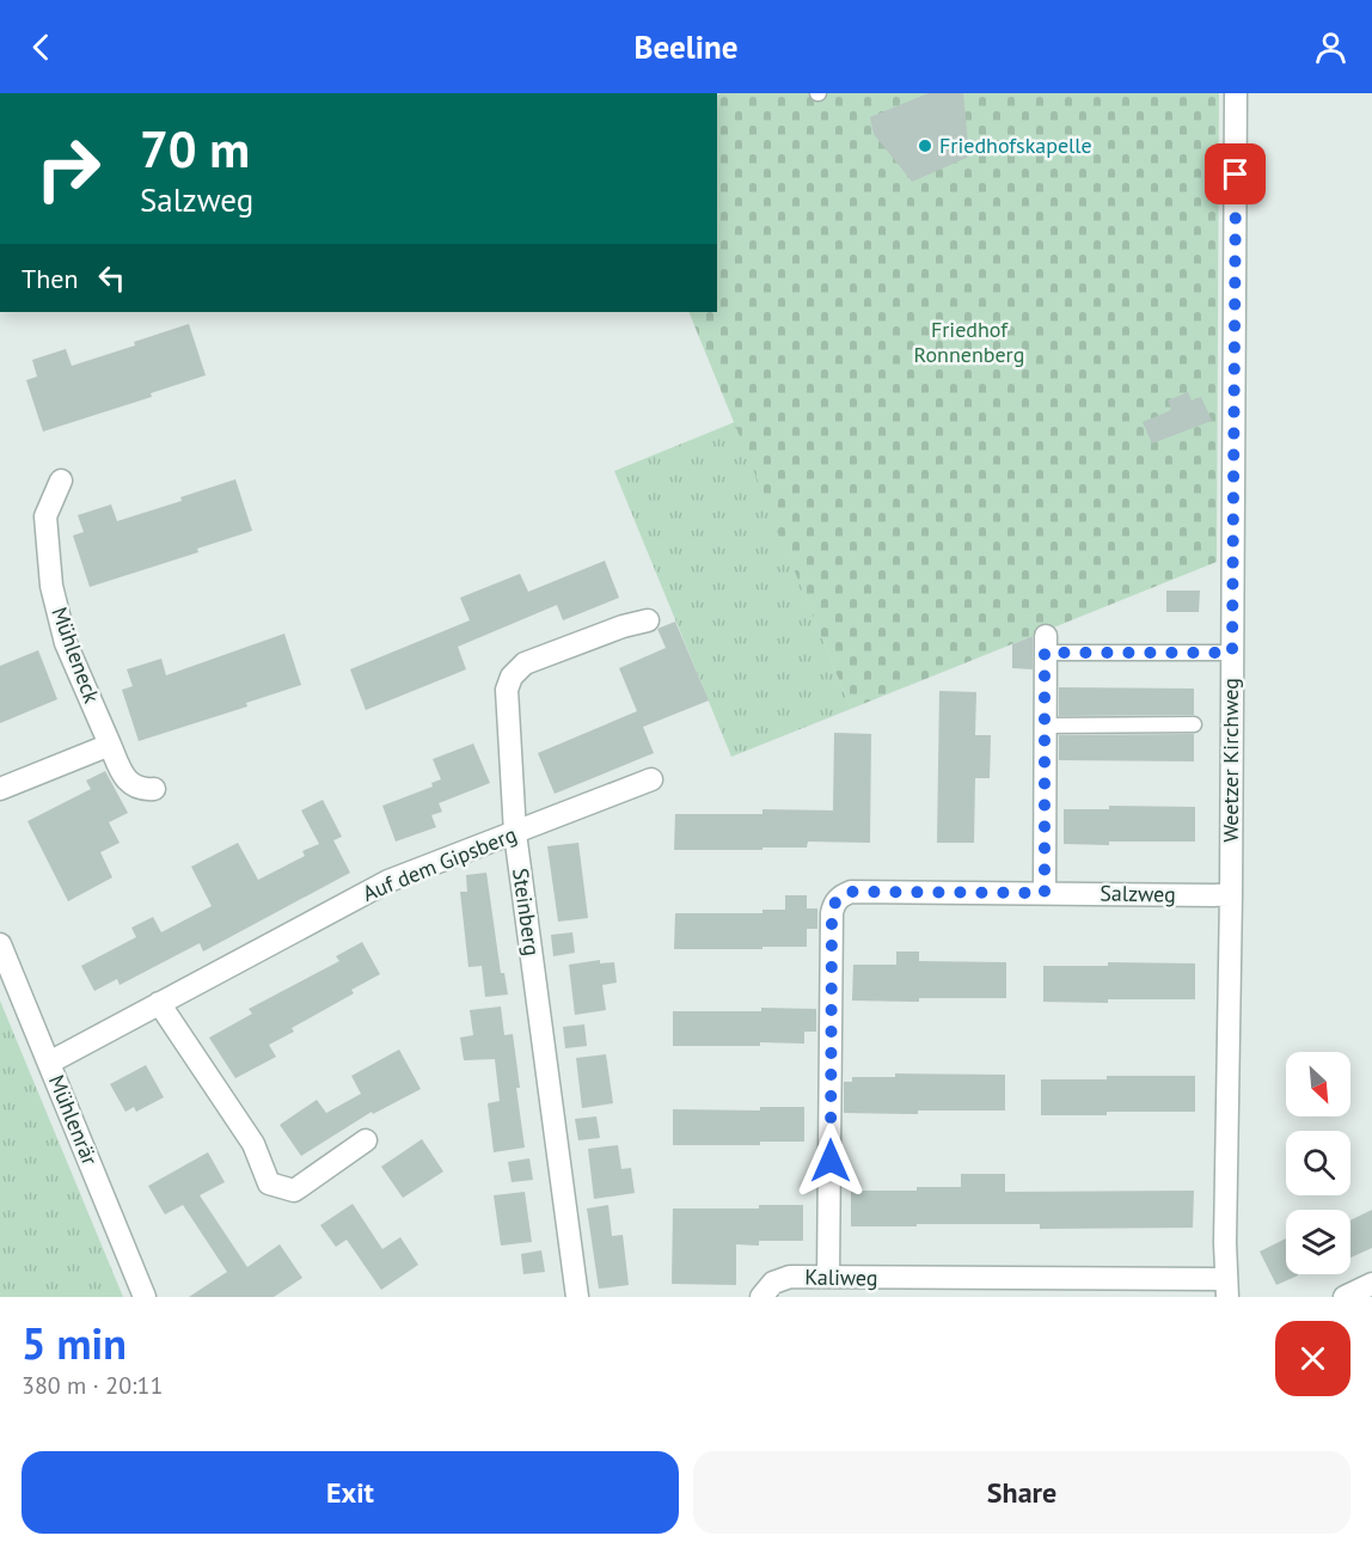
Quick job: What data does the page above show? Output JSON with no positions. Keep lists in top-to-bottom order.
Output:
{
  "streets": {
    "street": [
      "Mühleneck",
      "Weetzer Kirchweg",
      "Auf dem Gipsberg",
      "Salzweg",
      "Steinberg",
      "Mühlenrär",
      "Kaliweg"
    ]
  },
  "crossings": [
    ["Weetzer Kirchweg", "Salzweg"],
    ["Weetzer Kirchweg", "Kaliweg"],
    ["Auf dem Gipsberg", "Steinberg"],
    ["Auf dem Gipsberg", "Mühlenrär"],
    ["Salzweg", "Kaliweg"]
  ],
  "parks": ["Friedhof Ronnenberg"],
  "places": ["Friedhofskapelle"],
  "north": "bottom right",
  "page": {
    "header": "Beeline",
    "turn": ["70 m", "Salzweg"],
    "then": "Then",
    "heading": ["5 min", "380 m · 20:11"],
    "buttons": ["Exit", "Share"]
  }
}
